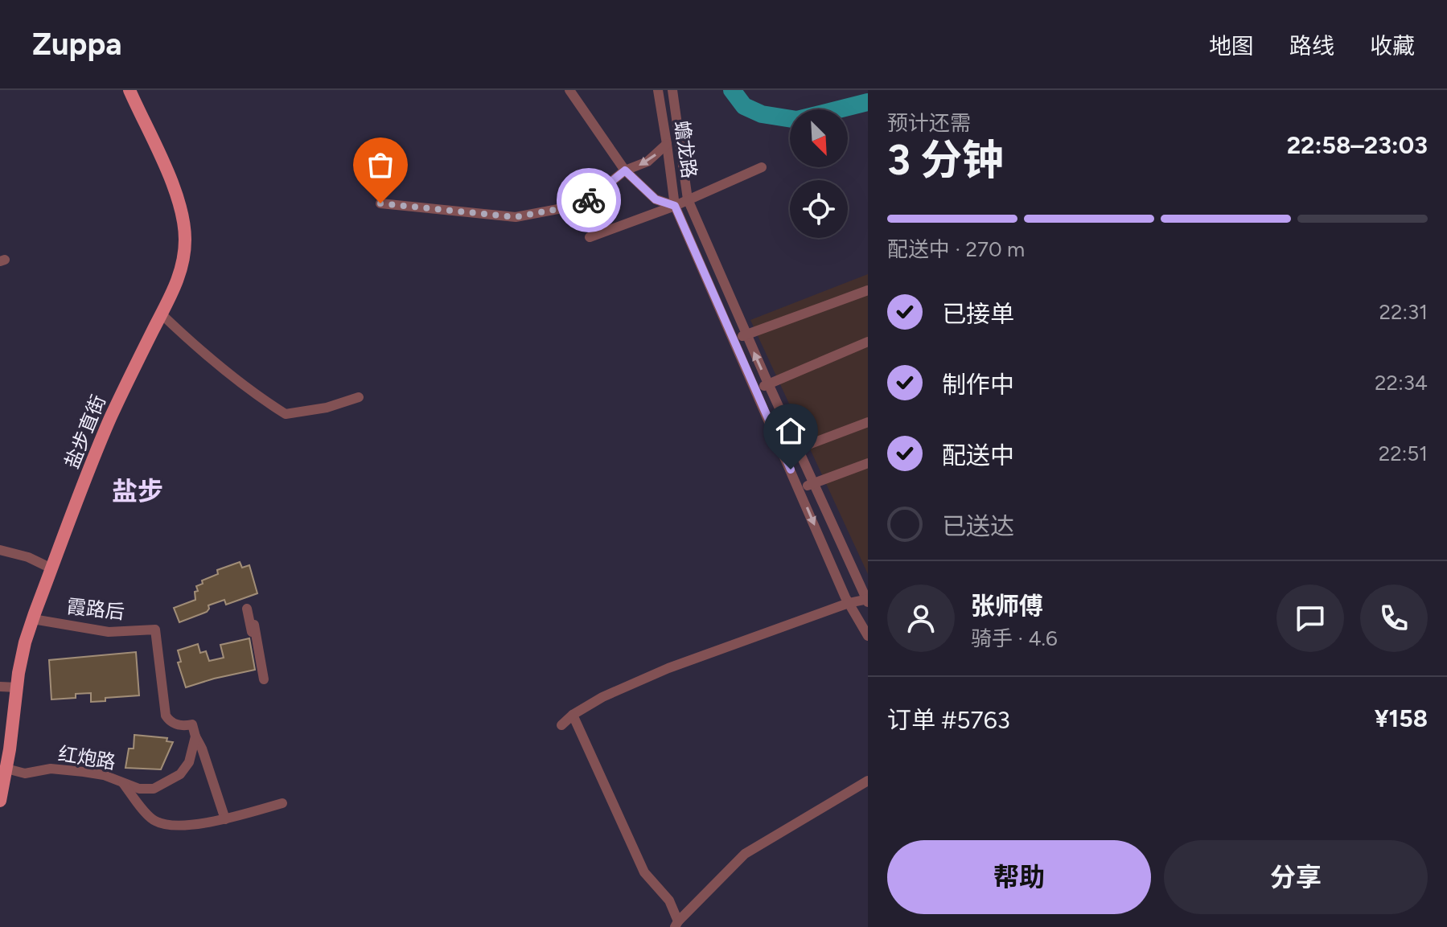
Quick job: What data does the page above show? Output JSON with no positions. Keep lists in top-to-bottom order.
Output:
{
  "streets": {
    "main road": ["盐步直街"],
    "street": ["蟾龙路", "霞路后", "红炮路"]
  },
  "crossings": [
    ["盐步直街", "霞路后"],
    ["盐步直街", "红炮路"],
    ["霞路后", "红炮路"]
  ],
  "districts": ["盐步"],
  "north": "bottom right",
  "page": {
    "header": "Zuppa",
    "nav": ["地图", "路线", "收藏"],
    "heading": ["3 分钟", "预计还需", "22:58–23:03"],
    "panel": [
      "张师傅",
      "骑手 · 4.6",
      "订单 #5763",
      "¥158"
    ],
    "bar": "配送中 · 270 m",
    "list": [
      ["已接单", "22:31"],
      ["制作中", "22:34"],
      ["配送中", "22:51"],
      "已送达"
    ],
    "buttons": ["帮助", "分享"]
  }
}
